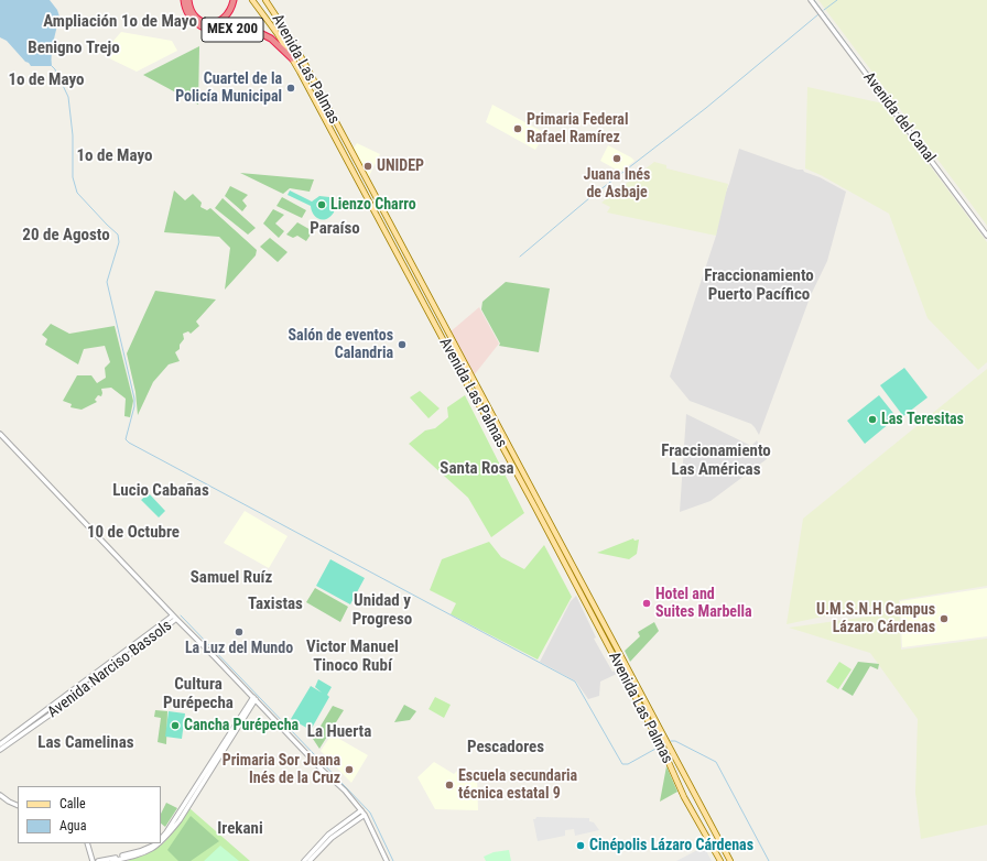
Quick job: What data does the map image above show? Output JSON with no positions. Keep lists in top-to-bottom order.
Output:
{
  "streets": {
    "highway": ["MEX 200"],
    "main road": ["Avenida Las Palmas"],
    "street": ["Avenida del Canal", "Avenida Narciso Bassols"]
  },
  "crossings": [
    ["MEX 200", "Avenida Las Palmas"]
  ],
  "districts": [
    "Ampliación 1o de Mayo",
    "Benigno Trejo",
    "1o de Mayo",
    "1o de Mayo",
    "Paraíso",
    "20 de Agosto",
    "Fraccionamiento Puerto Pacífico",
    "Fraccionamiento Las Américas",
    "Santa Rosa",
    "Lucio Cabañas",
    "10 de Octubre",
    "Samuel Ruíz",
    "Unidad y Progreso",
    "Taxistas",
    "Victor Manuel Tinoco Rubí",
    "Cultura Purépecha",
    "La Huerta",
    "Las Camelinas",
    "Pescadores",
    "Irekani"
  ],
  "places": [
    "Cuartel de la Policía Municipal",
    "Primaria Federal Rafael Ramírez",
    "Juana Inés de Asbaje",
    "UNIDEP",
    "Lienzo Charro",
    "Salón de eventos Calandria",
    "Las Teresitas",
    "Hotel and Suites Marbella",
    "U.M.S.N.H Campus Lázaro Cárdenas",
    "La Luz del Mundo",
    "Cancha Purépecha",
    "Primaria Sor Juana Inés de la Cruz",
    "Escuela secundaria técnica estatal 9",
    "Cinépolis Lázaro Cárdenas"
  ],
  "legend": ["Calle", "Agua"]
}
